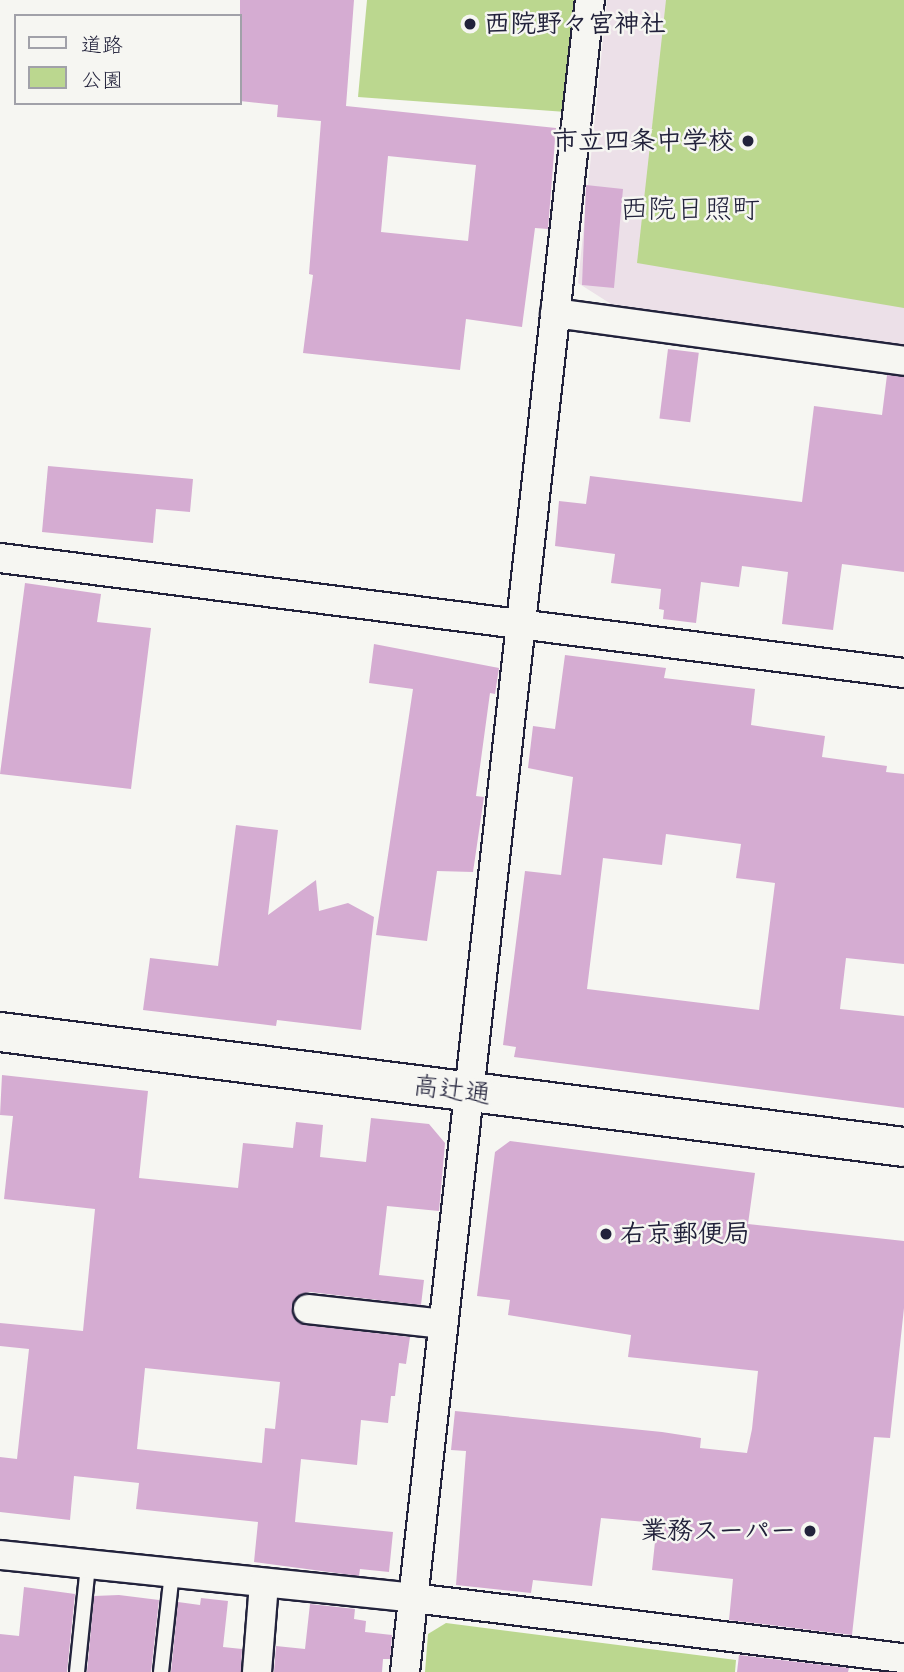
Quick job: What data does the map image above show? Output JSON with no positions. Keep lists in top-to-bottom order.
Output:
{
  "streets": {
    "street": ["高辻通"]
  },
  "districts": ["西院日照町"],
  "places": [
    "西院野々宮神社",
    "市立四条中学校",
    "右京郵便局",
    "業務スーパー"
  ],
  "legend": ["道路", "公園"]
}
